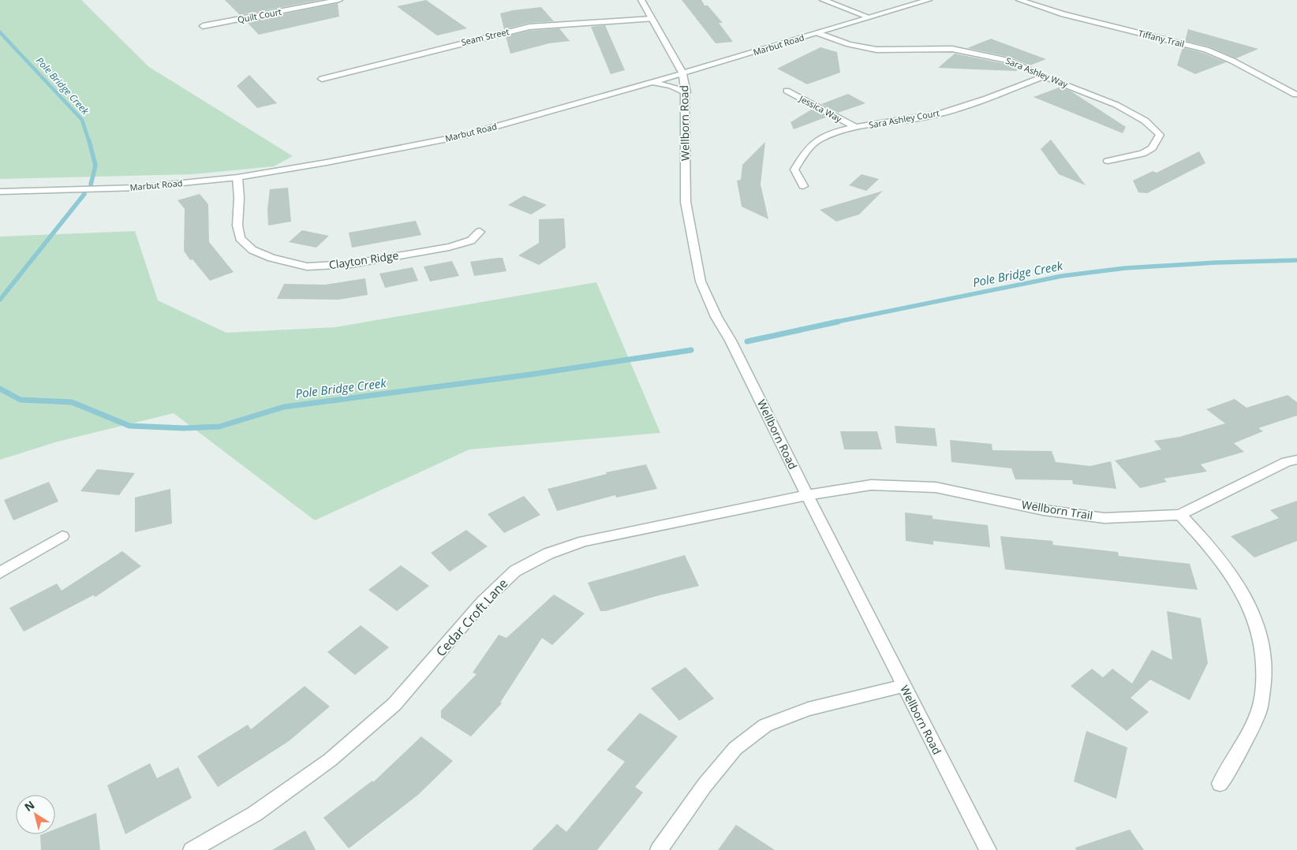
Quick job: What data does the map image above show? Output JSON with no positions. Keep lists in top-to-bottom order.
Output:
{
  "streets": {
    "street": [
      "Quilt Court",
      "Seam Street",
      "Tiffany Trail",
      "Marbut Road",
      "Sara Ashley Way",
      "Jessica Way",
      "Sara Ashley Court",
      "Wellborn Road",
      "Clayton Ridge",
      "Wellborn Trail",
      "Cedar Croft Lane"
    ]
  },
  "crossings": [
    ["Seam Street", "Wellborn Road"],
    ["Marbut Road", "Sara Ashley Way"],
    ["Marbut Road", "Wellborn Road"],
    ["Marbut Road", "Clayton Ridge"],
    ["Sara Ashley Way", "Sara Ashley Court"],
    ["Jessica Way", "Sara Ashley Court"],
    ["Wellborn Road", "Wellborn Trail"],
    ["Wellborn Road", "Cedar Croft Lane"],
    ["Wellborn Trail", "Cedar Croft Lane"]
  ],
  "water": ["Pole Bridge Creek"],
  "north": "top left"
}
